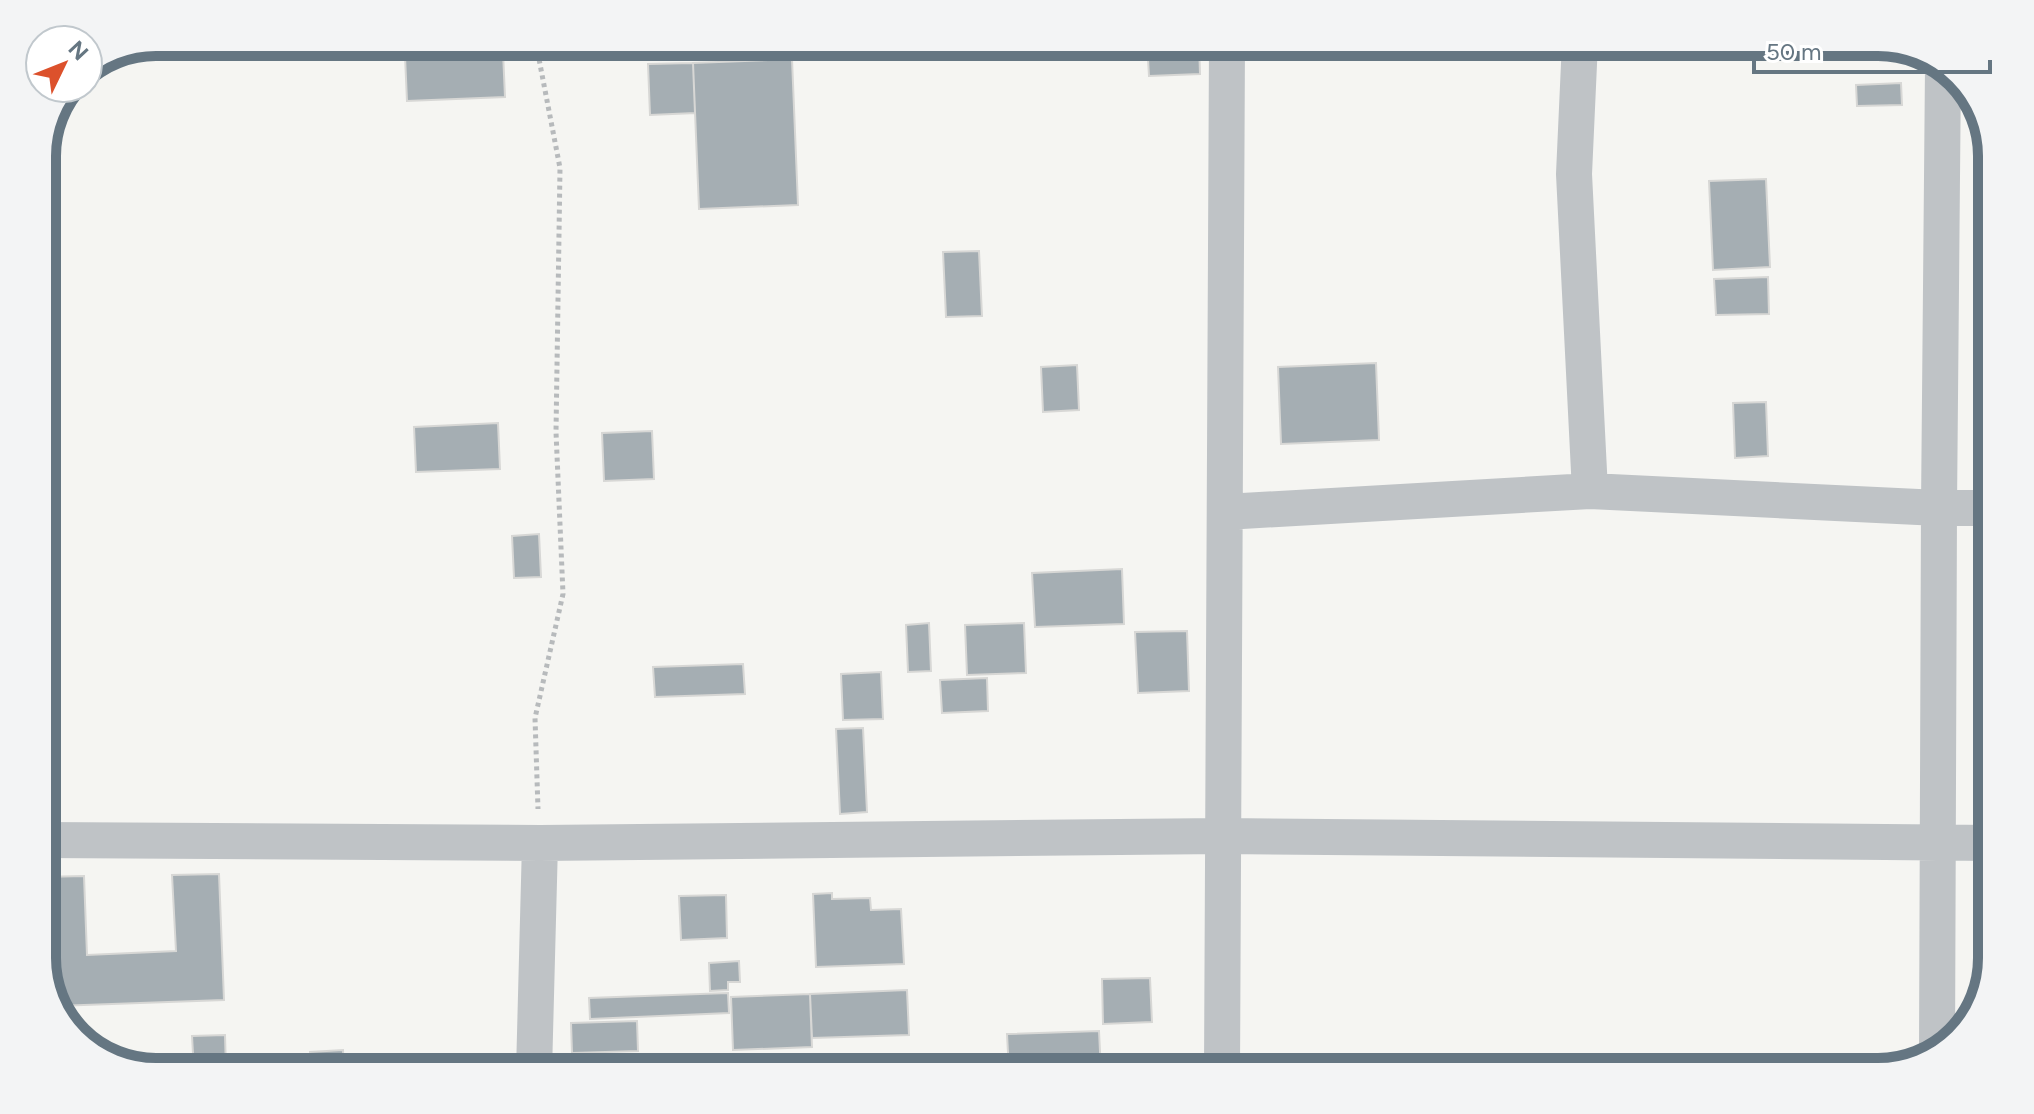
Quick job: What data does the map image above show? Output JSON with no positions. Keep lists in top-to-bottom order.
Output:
{
  "scale_bar": "50 m",
  "north": "top right"
}
